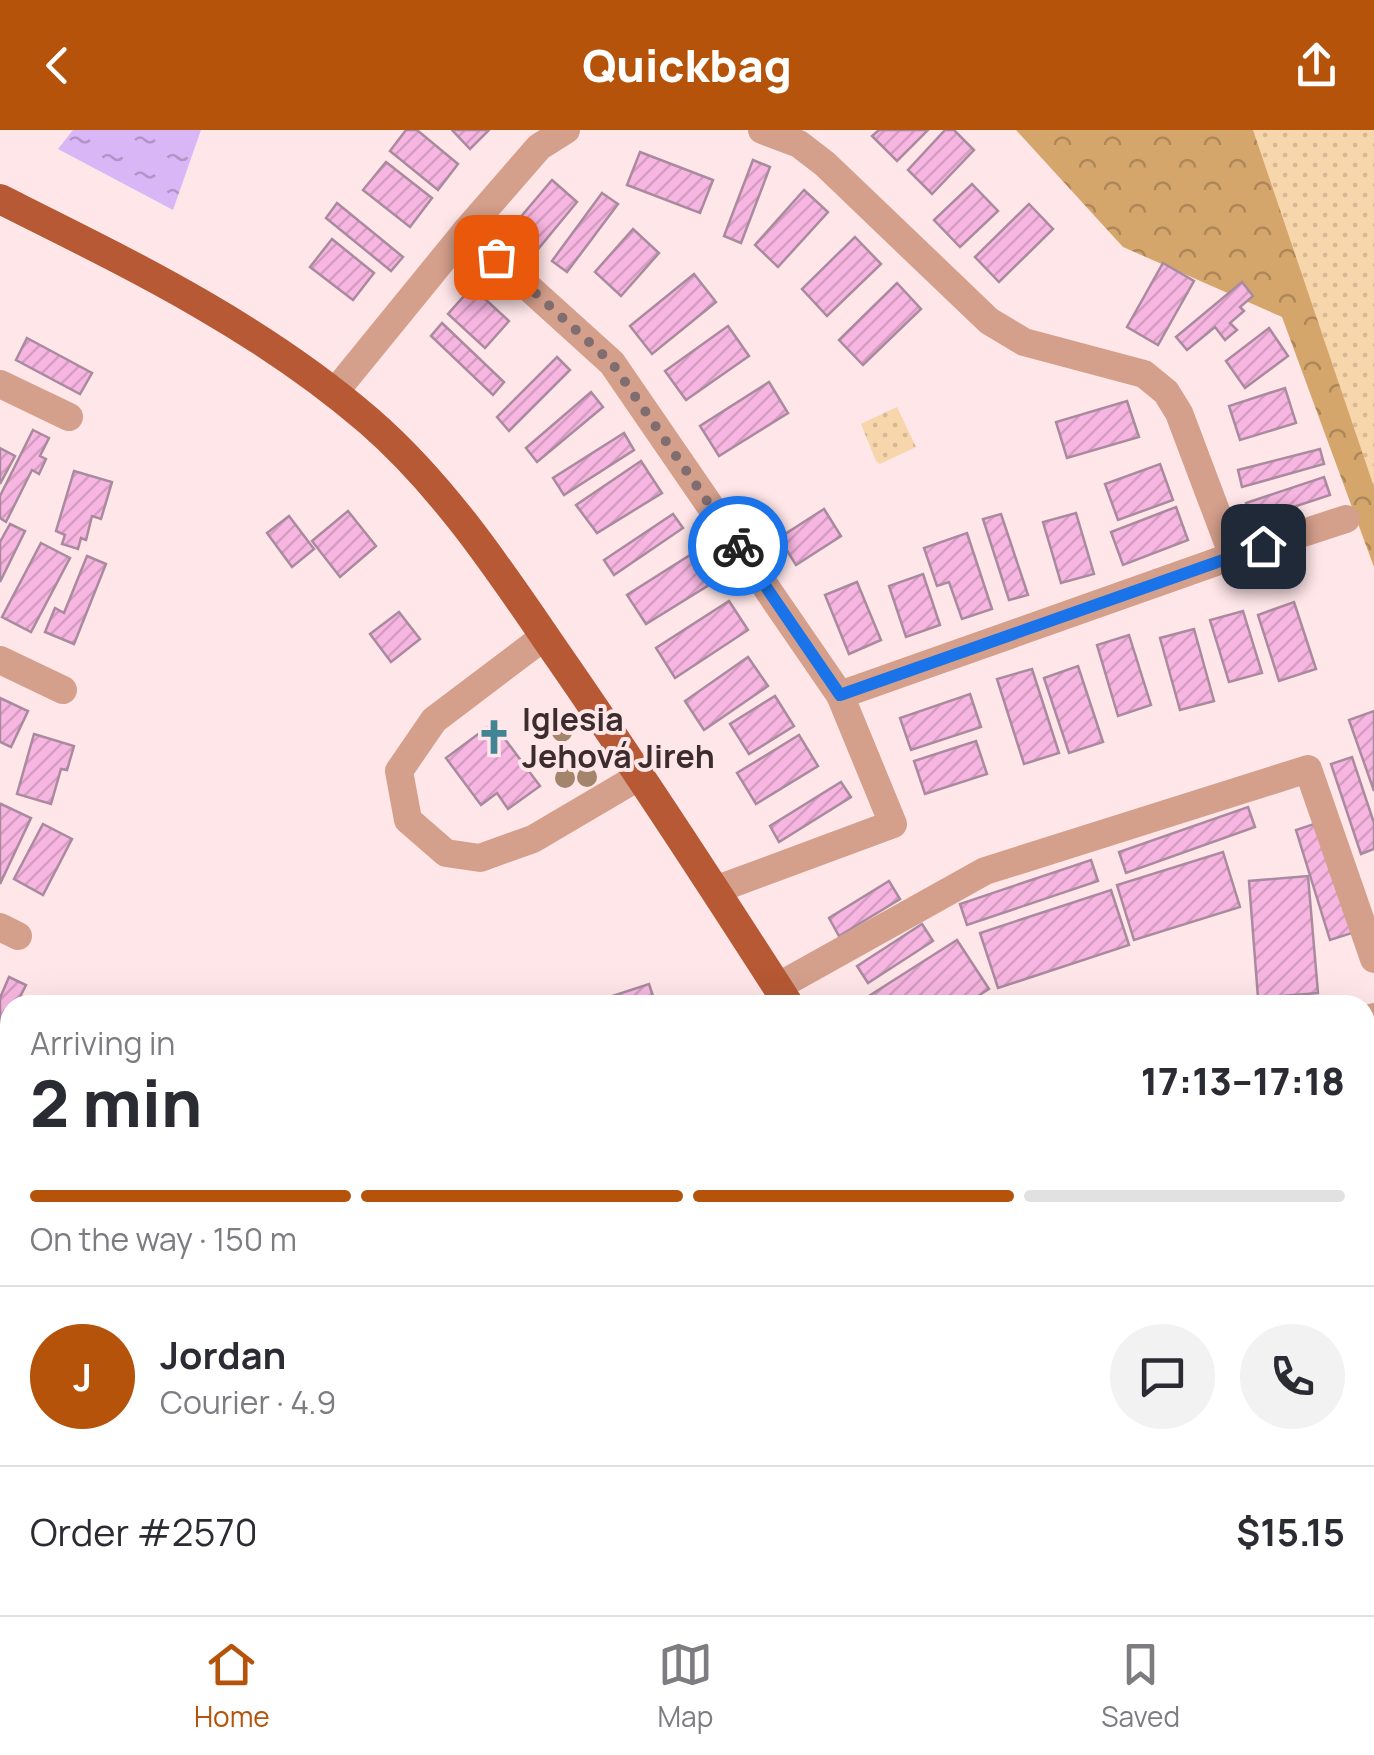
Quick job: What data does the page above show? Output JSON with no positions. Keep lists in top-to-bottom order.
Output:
{
  "places": {
    "church": ["Iglesia Jehová Jireh"]
  },
  "page": {
    "header": "Quickbag",
    "heading": ["2 min", "Arriving in", "17:13–17:18"],
    "panel": [
      "Jordan",
      "Courier · 4.9",
      "Order #2570",
      "$15.15"
    ],
    "bar": "On the way · 150 m",
    "round": "J",
    "tabs": ["Home", "Map", "Saved"]
  }
}
